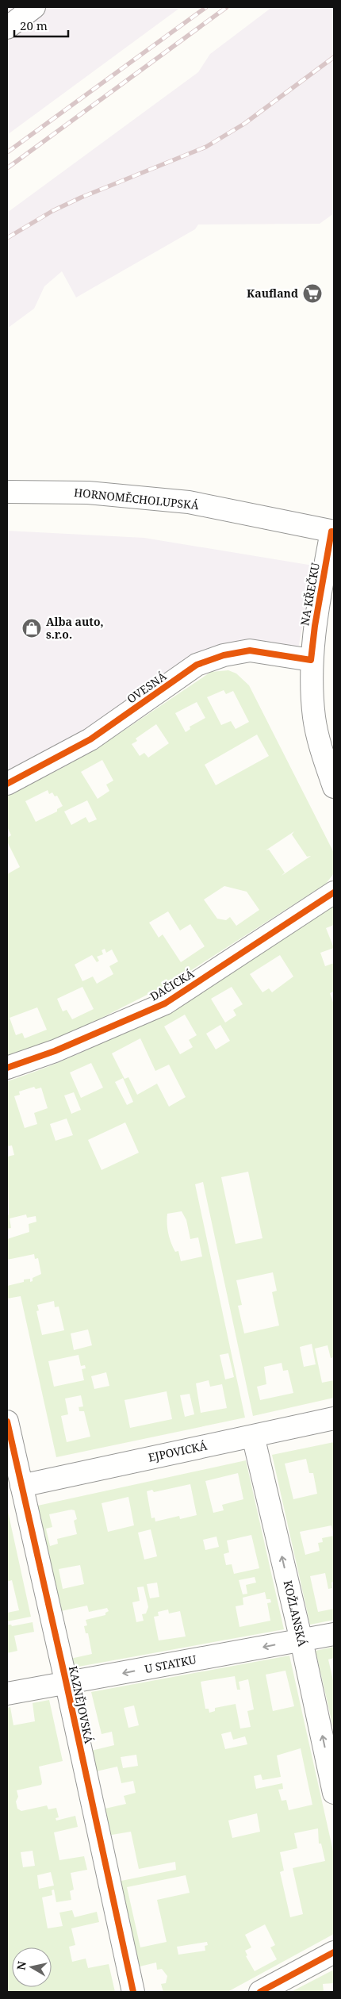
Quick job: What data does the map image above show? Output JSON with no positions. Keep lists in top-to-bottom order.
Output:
{
  "streets": {
    "street": [
      "HORNOMĚCHOLUPSKÁ",
      "NA KŘEČKU",
      "OVESNÁ",
      "DAČICKÁ",
      "EJPOVICKÁ",
      "KOŽLANSKÁ",
      "U STATKU",
      "KAZNĚJOVSKÁ"
    ]
  },
  "crossings": [
    ["HORNOMĚCHOLUPSKÁ", "NA KŘEČKU"],
    ["NA KŘEČKU", "OVESNÁ"],
    ["EJPOVICKÁ", "KOŽLANSKÁ"],
    ["EJPOVICKÁ", "KAZNĚJOVSKÁ"],
    ["KOŽLANSKÁ", "U STATKU"],
    ["U STATKU", "KAZNĚJOVSKÁ"]
  ],
  "one_way": ["KOŽLANSKÁ", "U STATKU"],
  "places": {
    "supermarket": ["Kaufland"],
    "shop": ["Alba auto, s.r.o."]
  },
  "scale_bar": "20 m",
  "north": "left"
}
